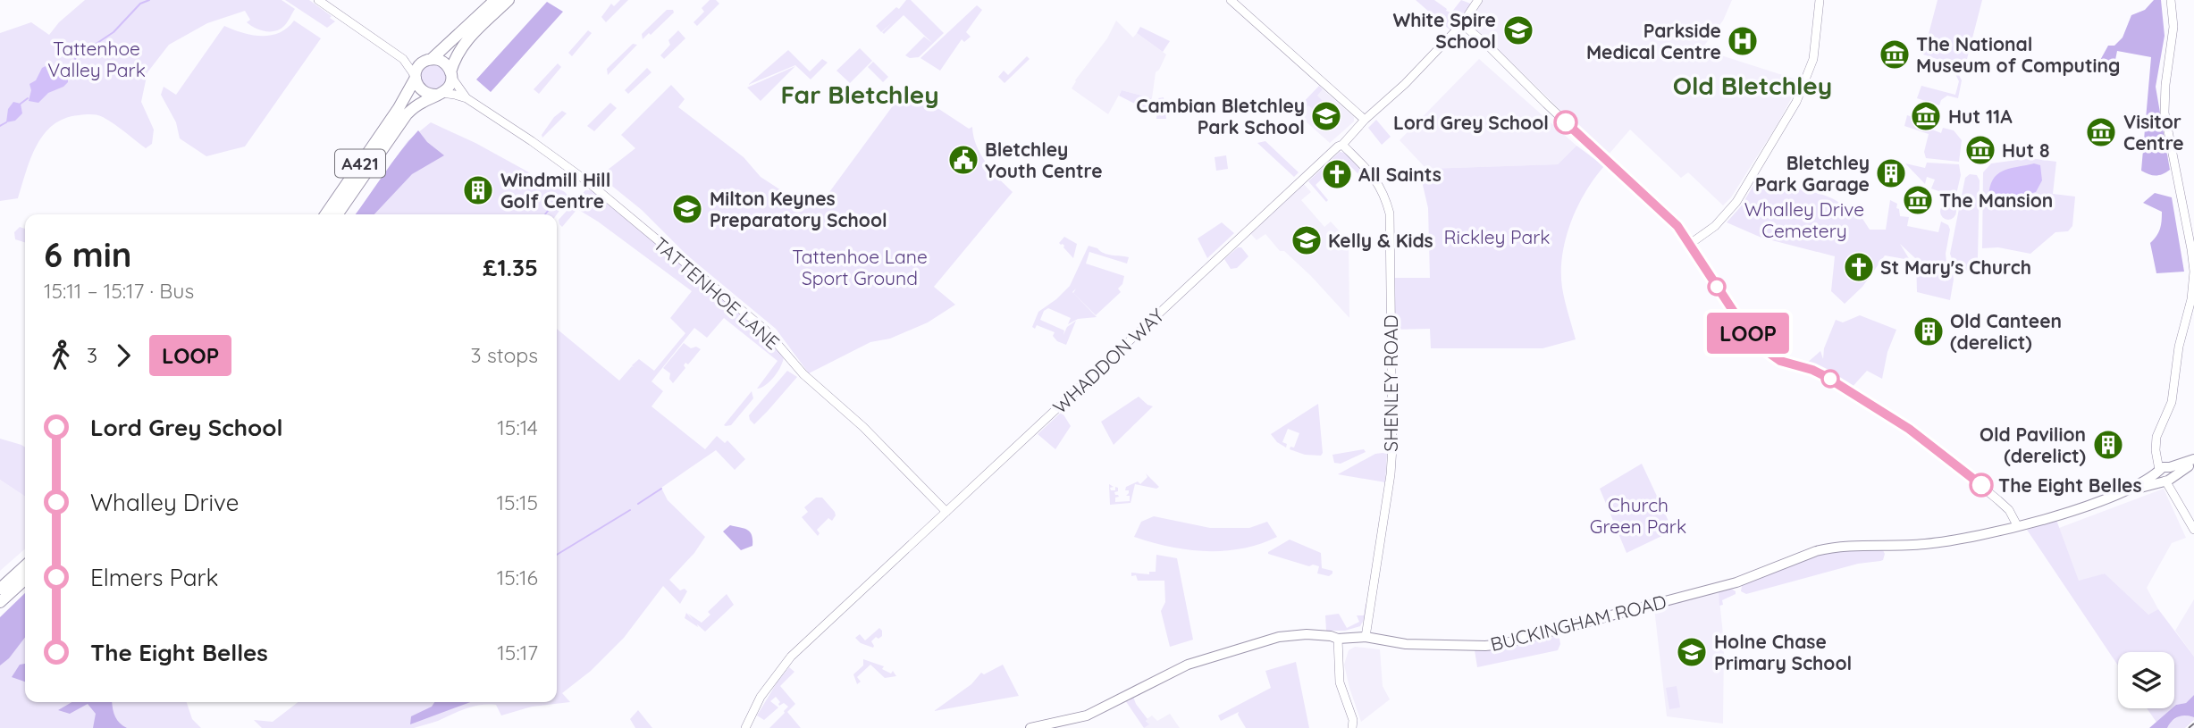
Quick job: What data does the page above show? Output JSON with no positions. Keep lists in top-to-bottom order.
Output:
{
  "streets": {
    "highway": ["A421"],
    "main road": ["BUCKINGHAM ROAD"],
    "street": ["TATTENHOE LANE", "WHADDON WAY", "SHENLEY ROAD"]
  },
  "crossings": [
    ["A421", "TATTENHOE LANE"],
    ["TATTENHOE LANE", "WHADDON WAY"],
    ["WHADDON WAY", "SHENLEY ROAD"],
    ["SHENLEY ROAD", "BUCKINGHAM ROAD"]
  ],
  "districts": ["Old Bletchley", "Far Bletchley"],
  "parks": [
    "Tattenhoe Valley Park",
    "Whalley Drive Cemetery",
    "Rickley Park",
    "Tattenhoe Lane Sport Ground",
    "Church Green Park"
  ],
  "places": {
    "school or university": [
      "White Spire School",
      "Cambian Bletchley Park School",
      "Milton Keynes Preparatory School",
      "Kelly & Kids",
      "Holne Chase Primary School"
    ],
    "hospital": ["Parkside Medical Centre"],
    "museum": [
      "The National Museum of Computing",
      "Hut 11A",
      "Visitor Centre",
      "Hut 8",
      "The Mansion"
    ],
    "other": ["Lord Grey School", "The Eight Belles"],
    "public building": ["Bletchley Youth Centre"],
    "building": [
      "Bletchley Park Garage",
      "Windmill Hill Golf Centre",
      "Old Canteen (derelict)",
      "Old Pavilion (derelict)"
    ],
    "church": ["All Saints", "St Mary's Church"]
  },
  "lines": ["bus line LOOP"],
  "page": {
    "on_map": "LOOP",
    "heading": ["6 min", "15:11 – 15:17 · Bus", "£1.35"],
    "legs": ["3", "LOOP", "3 stops"],
    "list": [
      {
        "name": "Lord Grey School",
        "value": "15:14"
      },
      {
        "name": "Whalley Drive",
        "value": "15:15"
      },
      {
        "name": "Elmers Park",
        "value": "15:16"
      },
      {
        "name": "The Eight Belles",
        "value": "15:17"
      }
    ]
  }
}
